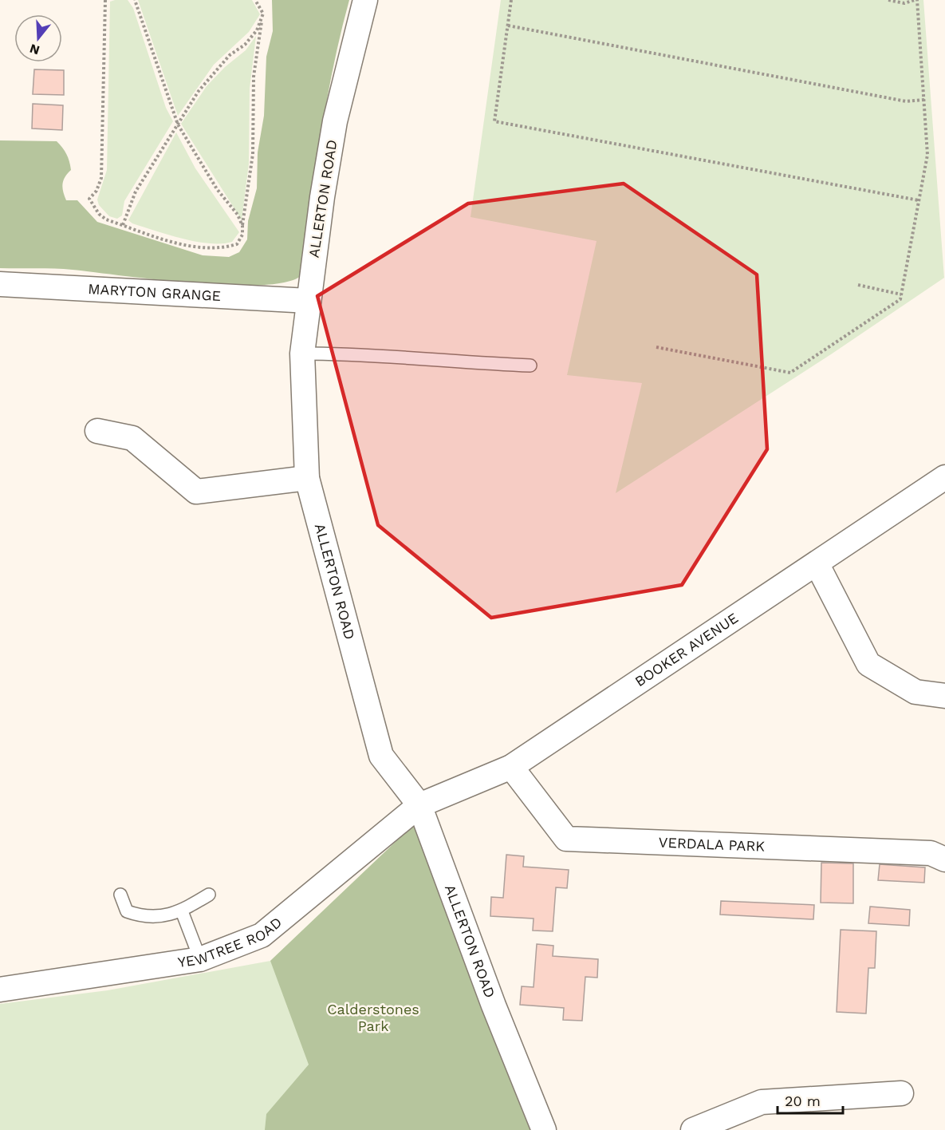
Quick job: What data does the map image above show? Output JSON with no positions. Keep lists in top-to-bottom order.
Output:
{
  "streets": {
    "street": [
      "ALLERTON ROAD",
      "MARYTON GRANGE",
      "BOOKER AVENUE",
      "VERDALA PARK",
      "YEWTREE ROAD"
    ]
  },
  "crossings": [
    ["ALLERTON ROAD", "MARYTON GRANGE"],
    ["ALLERTON ROAD", "BOOKER AVENUE"],
    ["ALLERTON ROAD", "YEWTREE ROAD"],
    ["BOOKER AVENUE", "VERDALA PARK"],
    ["BOOKER AVENUE", "YEWTREE ROAD"]
  ],
  "parks": ["Calderstones Park"],
  "scale_bar": "20 m",
  "north": "bottom"
}
